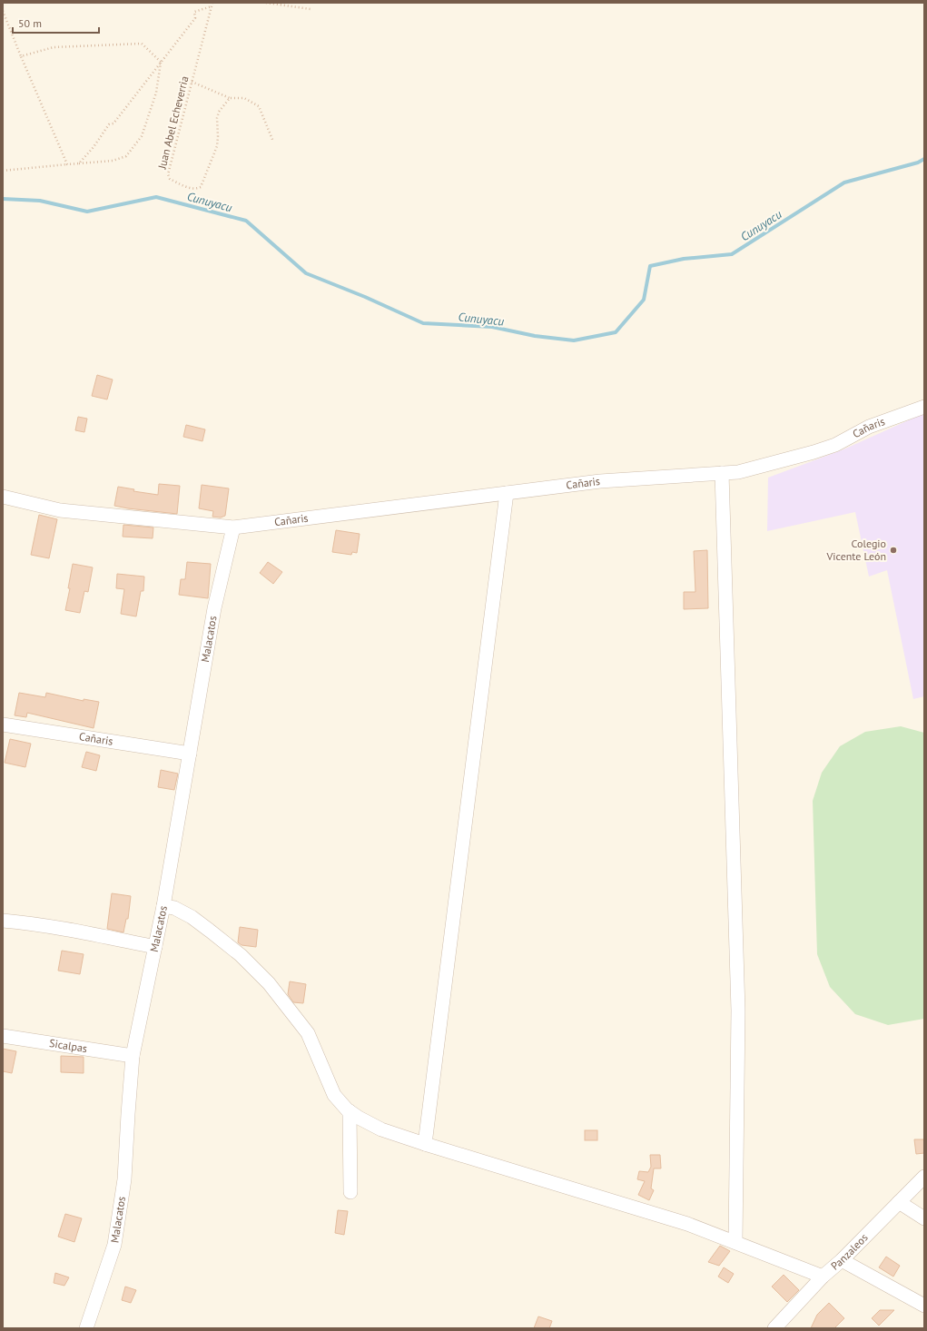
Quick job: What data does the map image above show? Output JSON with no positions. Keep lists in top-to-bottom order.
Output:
{
  "streets": {
    "street": [
      "Cañaris",
      "Malacatos",
      "Sicalpas",
      "Panzaleos"
    ],
    "path": ["Juan Abel Echeverria"]
  },
  "crossings": [
    ["Cañaris", "Malacatos"],
    ["Malacatos", "Sicalpas"]
  ],
  "water": ["Cunuyacu"],
  "places": ["Colegio Vicente León"],
  "scale_bar": "50 m"
}
